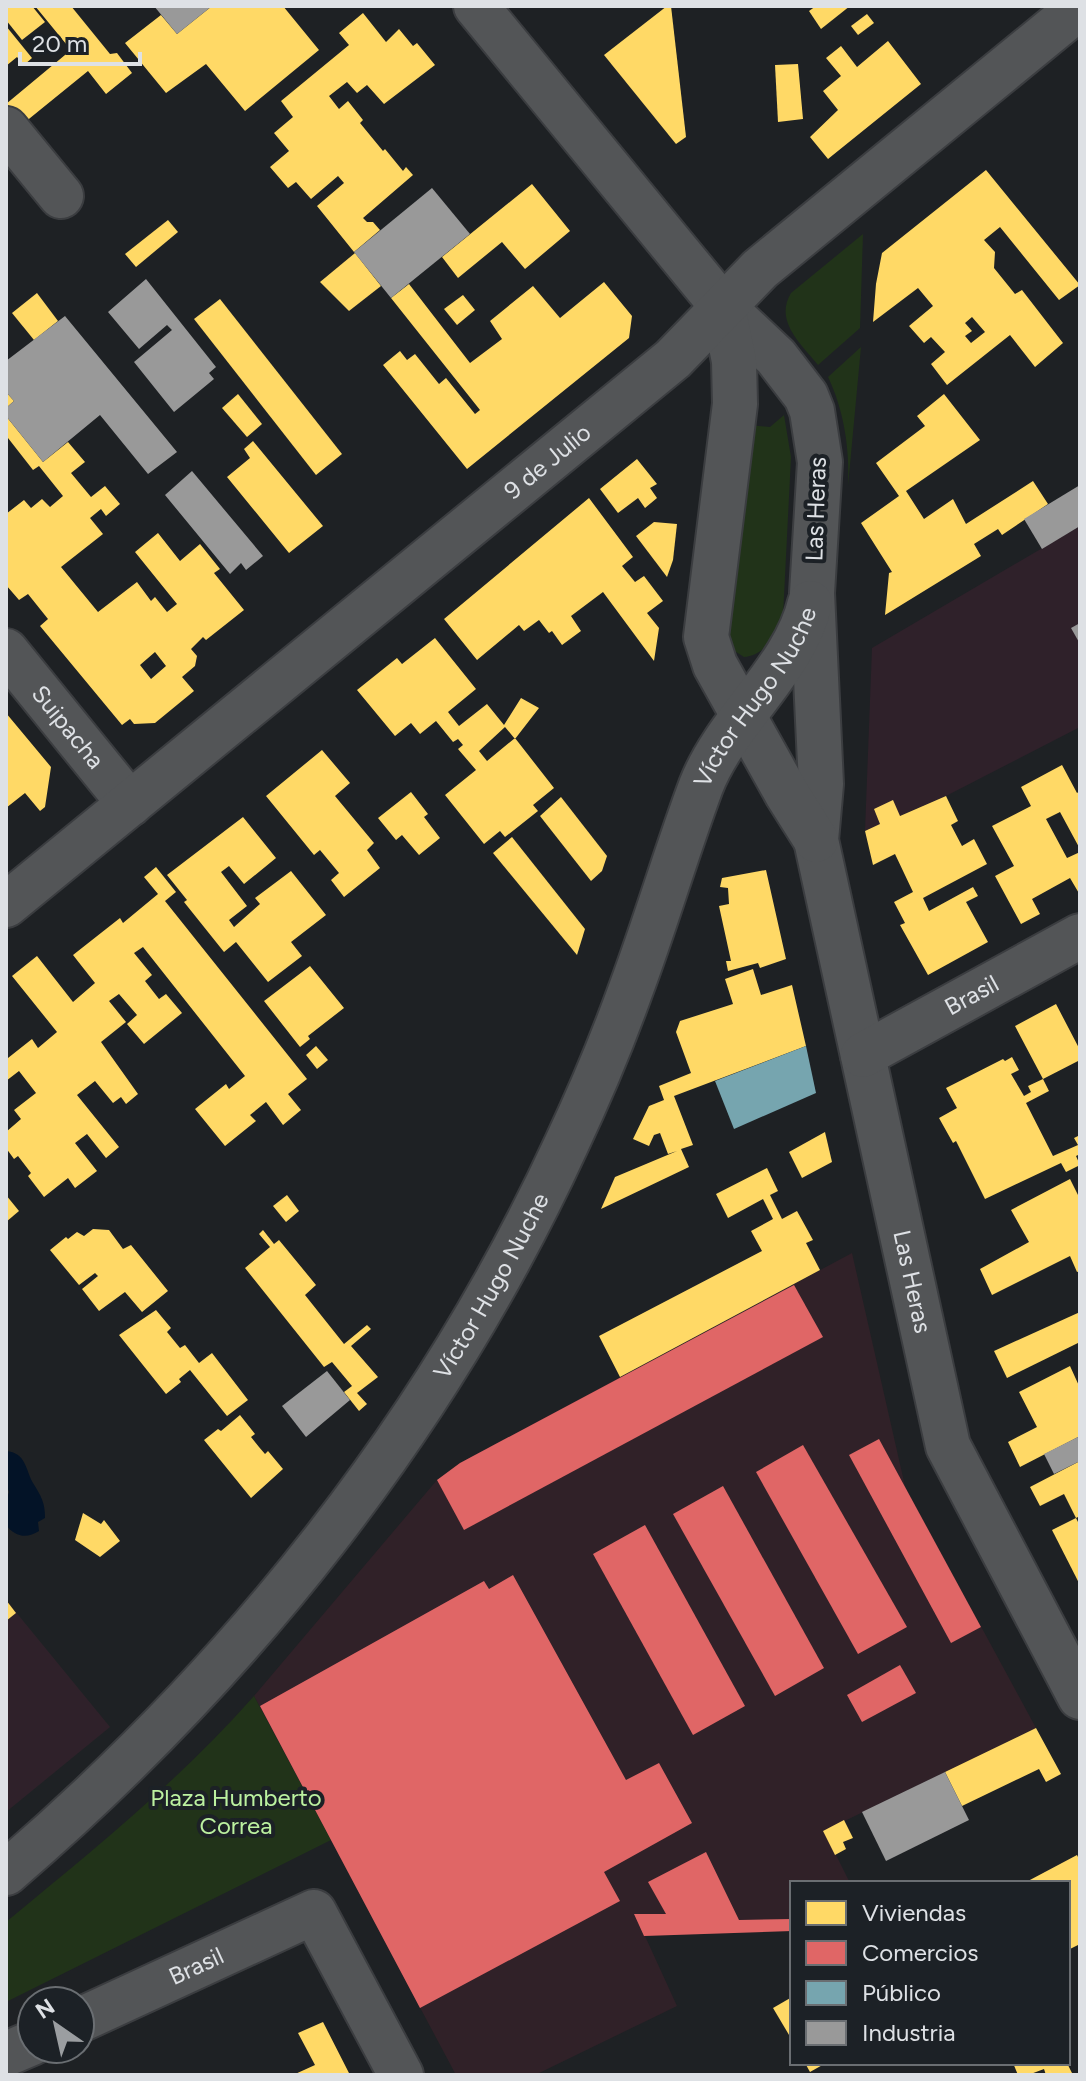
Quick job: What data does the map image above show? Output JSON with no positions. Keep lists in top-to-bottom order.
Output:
{
  "streets": {
    "street": [
      "9 de Julio",
      "Las Heras",
      "Víctor Hugo Nuche",
      "Suipacha",
      "Brasil"
    ]
  },
  "crossings": [
    ["9 de Julio", "Las Heras"],
    ["9 de Julio", "Suipacha"],
    ["Las Heras", "Víctor Hugo Nuche"],
    ["Las Heras", "Brasil"]
  ],
  "parks": ["Plaza Humberto Correa"],
  "legend": [
    "Viviendas",
    "Comercios",
    "Público",
    "Industria"
  ],
  "scale_bar": "20 m",
  "north": "top left"
}
